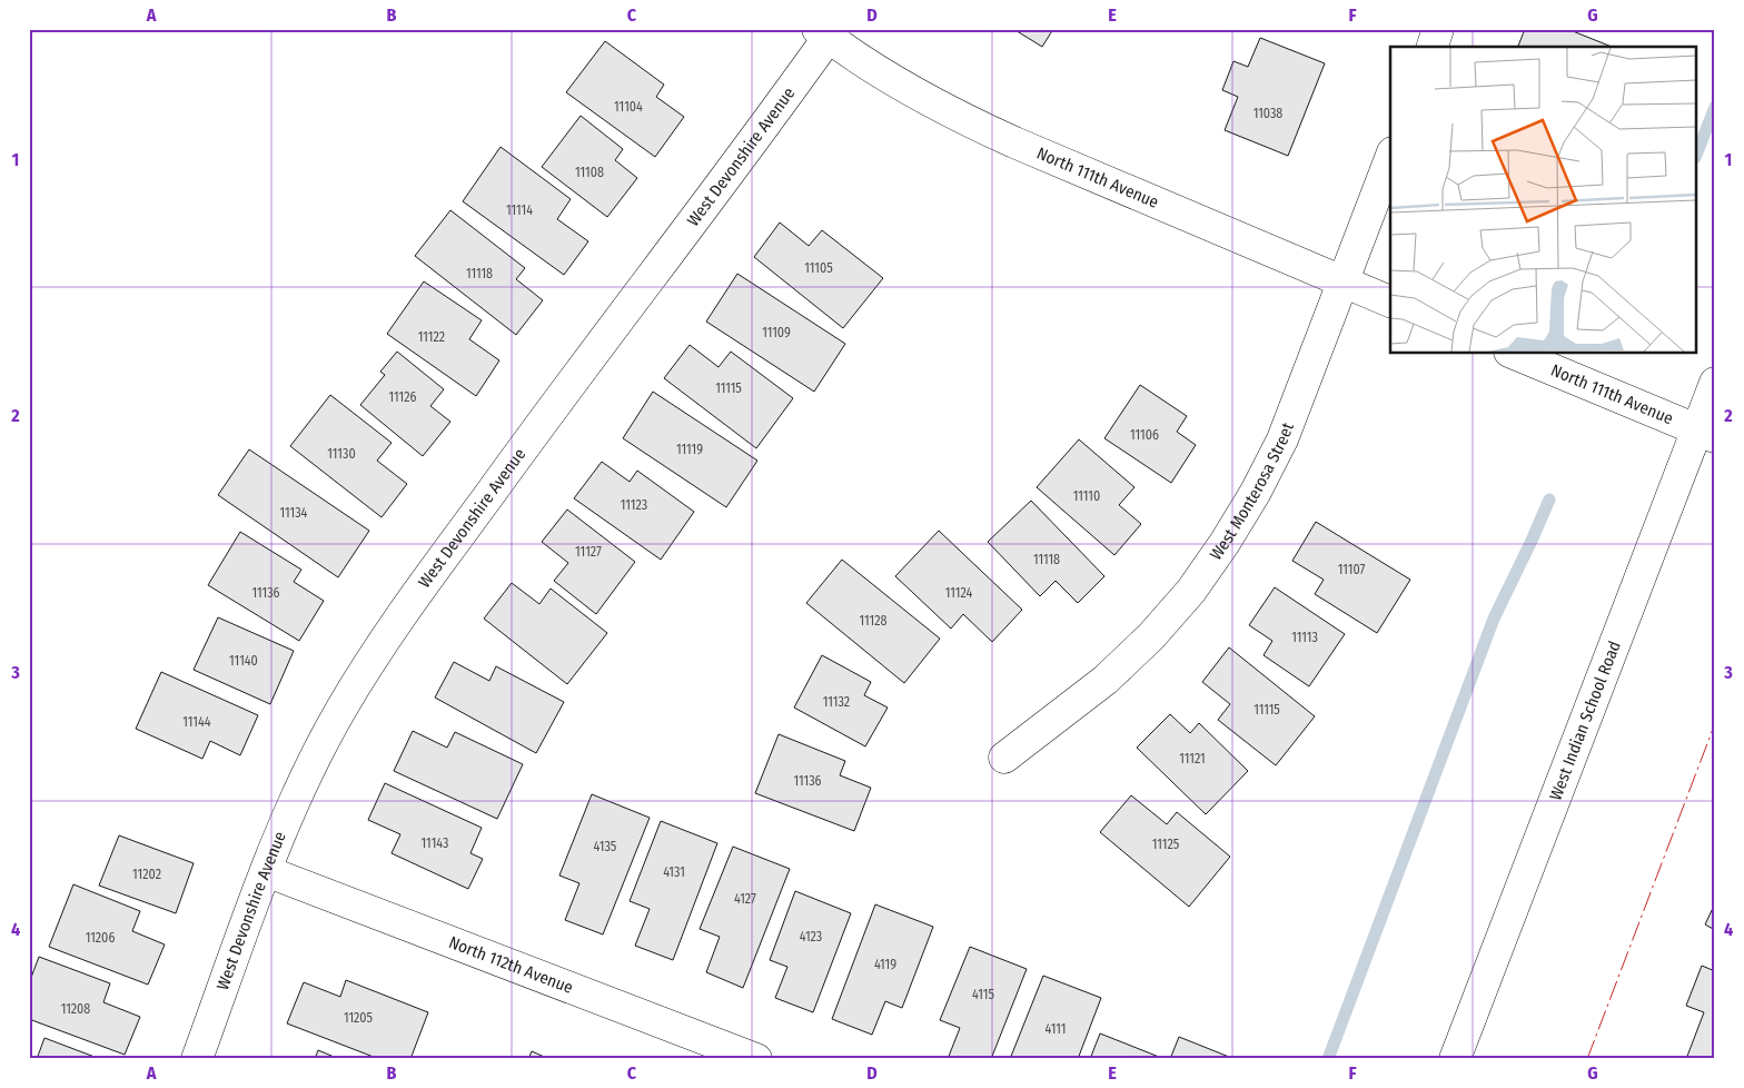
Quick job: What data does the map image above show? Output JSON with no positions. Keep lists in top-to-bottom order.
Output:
{
  "streets": {
    "street": [
      "West Devonshire Avenue",
      "North 111th Avenue",
      "West Monterosa Street",
      "West Indian School Road",
      "North 112th Avenue"
    ]
  },
  "crossings": [
    ["West Devonshire Avenue", "North 111th Avenue"],
    ["West Devonshire Avenue", "North 112th Avenue"],
    ["North 111th Avenue", "West Monterosa Street"],
    ["North 111th Avenue", "West Indian School Road"]
  ],
  "house_numbers": [
    "11104",
    "11038",
    "11108",
    "11114",
    "11105",
    "11118",
    "11109",
    "11122",
    "11115",
    "11126",
    "11106",
    "11119",
    "11130",
    "11110",
    "11123",
    "11134",
    "11127",
    "11118",
    "11107",
    "11136",
    "11124",
    "11128",
    "11113",
    "11140",
    "11132",
    "11115",
    "11144",
    "11121",
    "11136",
    "11143",
    "11125",
    "4135",
    "4131",
    "11202",
    "4127",
    "4123",
    "11206",
    "4119",
    "4115",
    "11208",
    "11205",
    "4111"
  ],
  "grid": {
    "columns": [
      "A",
      "B",
      "C",
      "D",
      "E",
      "F",
      "G"
    ],
    "rows": [
      "1",
      "2",
      "3",
      "4"
    ]
  }
}
